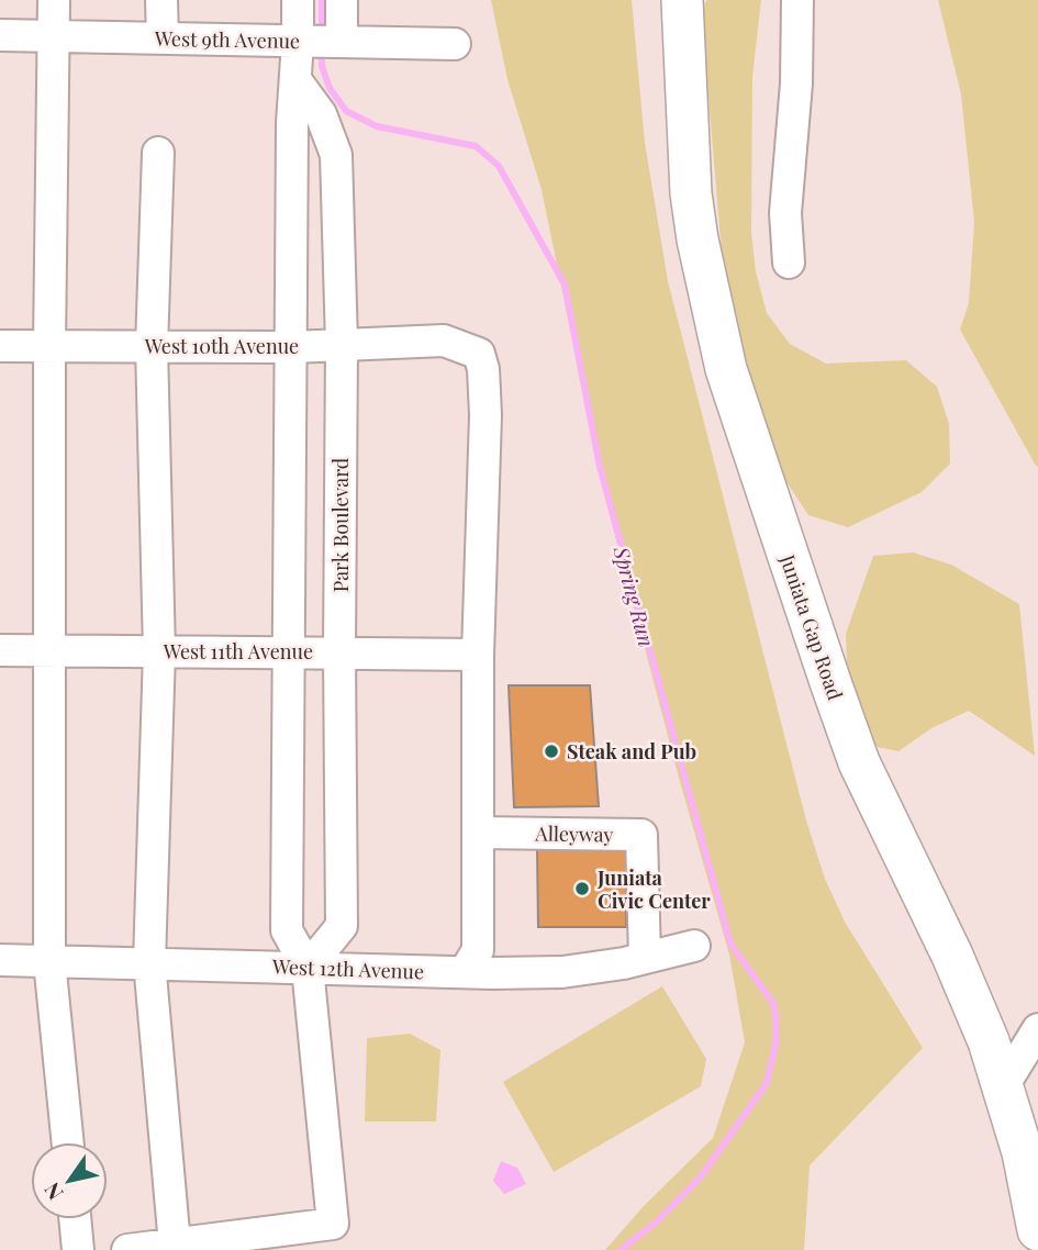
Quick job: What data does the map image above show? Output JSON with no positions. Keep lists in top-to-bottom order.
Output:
{
  "streets": {
    "main road": ["Juniata Gap Road"],
    "street": [
      "West 9th Avenue",
      "West 10th Avenue",
      "Park Boulevard",
      "West 11th Avenue",
      "Alleyway",
      "West 12th Avenue"
    ]
  },
  "crossings": [
    ["West 10th Avenue", "Park Boulevard"],
    ["West 10th Avenue", "West 11th Avenue"],
    ["Park Boulevard", "West 11th Avenue"],
    ["Park Boulevard", "West 12th Avenue"],
    ["Alleyway", "West 12th Avenue"]
  ],
  "water": ["Spring Run"],
  "places": ["Steak and Pub", "Juniata Civic Center"],
  "north": "bottom left"
}
